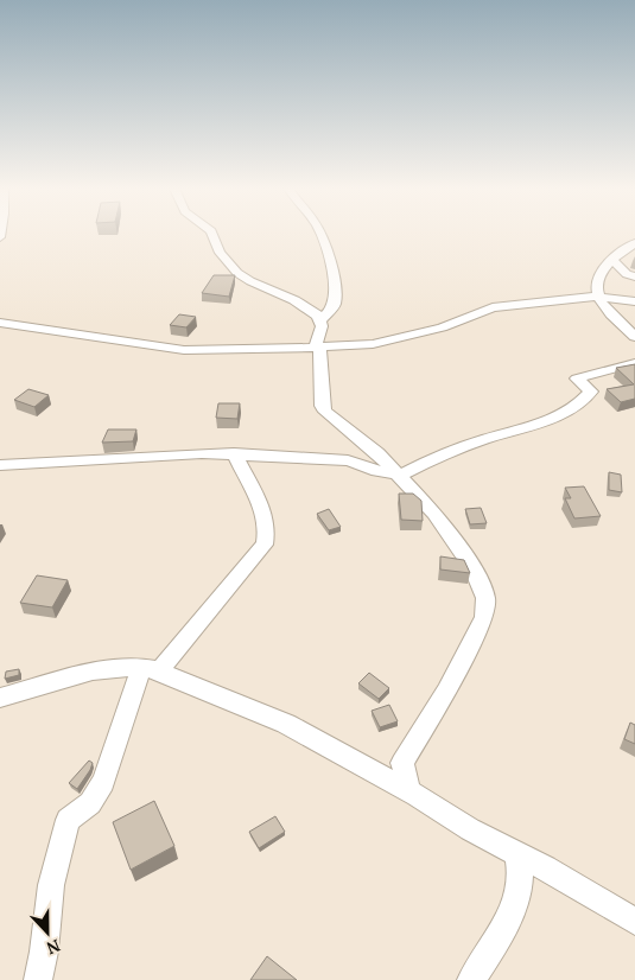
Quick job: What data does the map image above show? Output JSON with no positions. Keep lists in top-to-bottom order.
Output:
{
  "north": "bottom"
}
